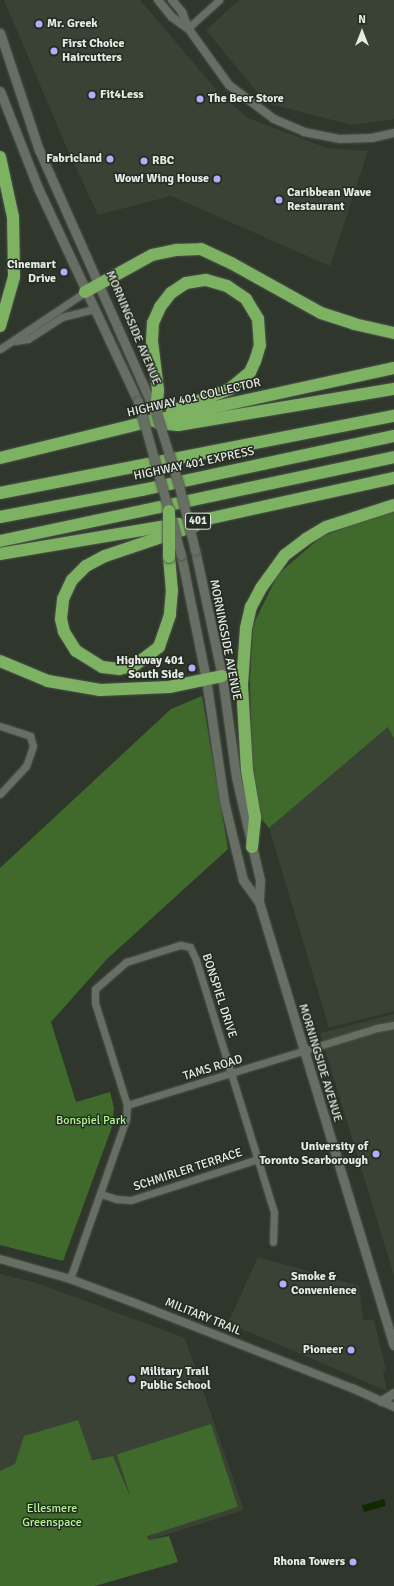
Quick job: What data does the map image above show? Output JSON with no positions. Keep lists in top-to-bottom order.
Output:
{
  "streets": {
    "highway": ["HIGHWAY 401 COLLECTOR", "HIGHWAY 401 EXPRESS", "401"],
    "main road": ["MORNINGSIDE AVENUE"],
    "street": [
      "BONSPIEL DRIVE",
      "TAMS ROAD",
      "SCHMIRLER TERRACE",
      "MILITARY TRAIL"
    ]
  },
  "crossings": [
    ["MORNINGSIDE AVENUE", "HIGHWAY 401 COLLECTOR"],
    ["MORNINGSIDE AVENUE", "TAMS ROAD"],
    ["BONSPIEL DRIVE", "TAMS ROAD"],
    ["BONSPIEL DRIVE", "SCHMIRLER TERRACE"],
    ["BONSPIEL DRIVE", "MILITARY TRAIL"]
  ],
  "parks": ["Bonspiel Park", "Ellesmere Greenspace"],
  "places": [
    "Mr. Greek",
    "First Choice Haircutters",
    "Fit4Less",
    "The Beer Store",
    "Fabricland",
    "RBC",
    "Wow! Wing House",
    "Caribbean Wave Restaurant",
    "Cinemart Drive",
    "Highway 401 South Side",
    "University of Toronto Scarborough",
    "Smoke & Convenience",
    "Pioneer",
    "Military Trail Public School",
    "Rhona Towers"
  ],
  "north": "top"
}
